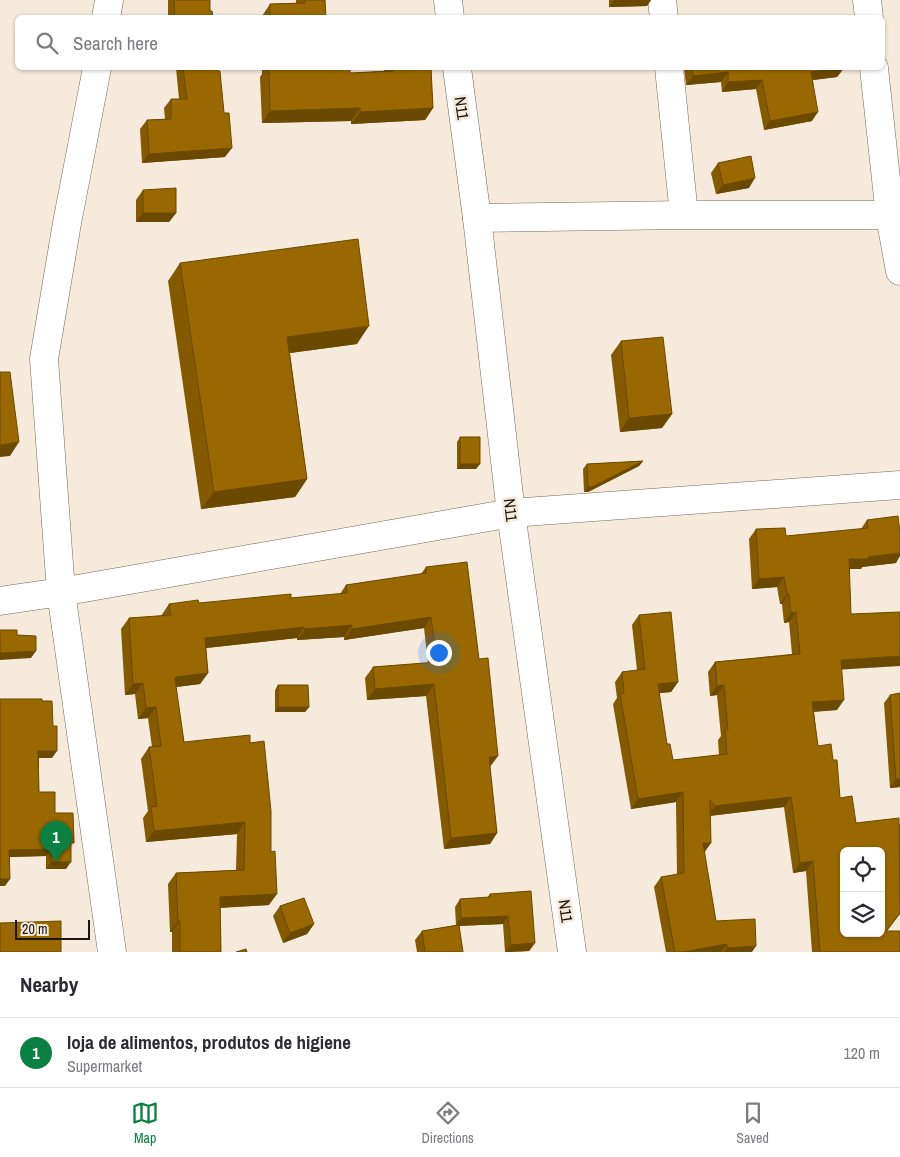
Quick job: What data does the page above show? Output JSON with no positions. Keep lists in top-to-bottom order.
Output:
{
  "streets": {
    "street": ["N11"]
  },
  "scale_bar": "20 m",
  "page": {
    "search": "Search here",
    "pins": "1",
    "scale": "20 m",
    "heading": "Nearby",
    "list": [
      {
        "mark": "1",
        "name": "loja de alimentos, produtos de higiene",
        "note": "Supermarket",
        "value": "120 m"
      }
    ],
    "nav": ["Map", "Directions", "Saved"]
  }
}
